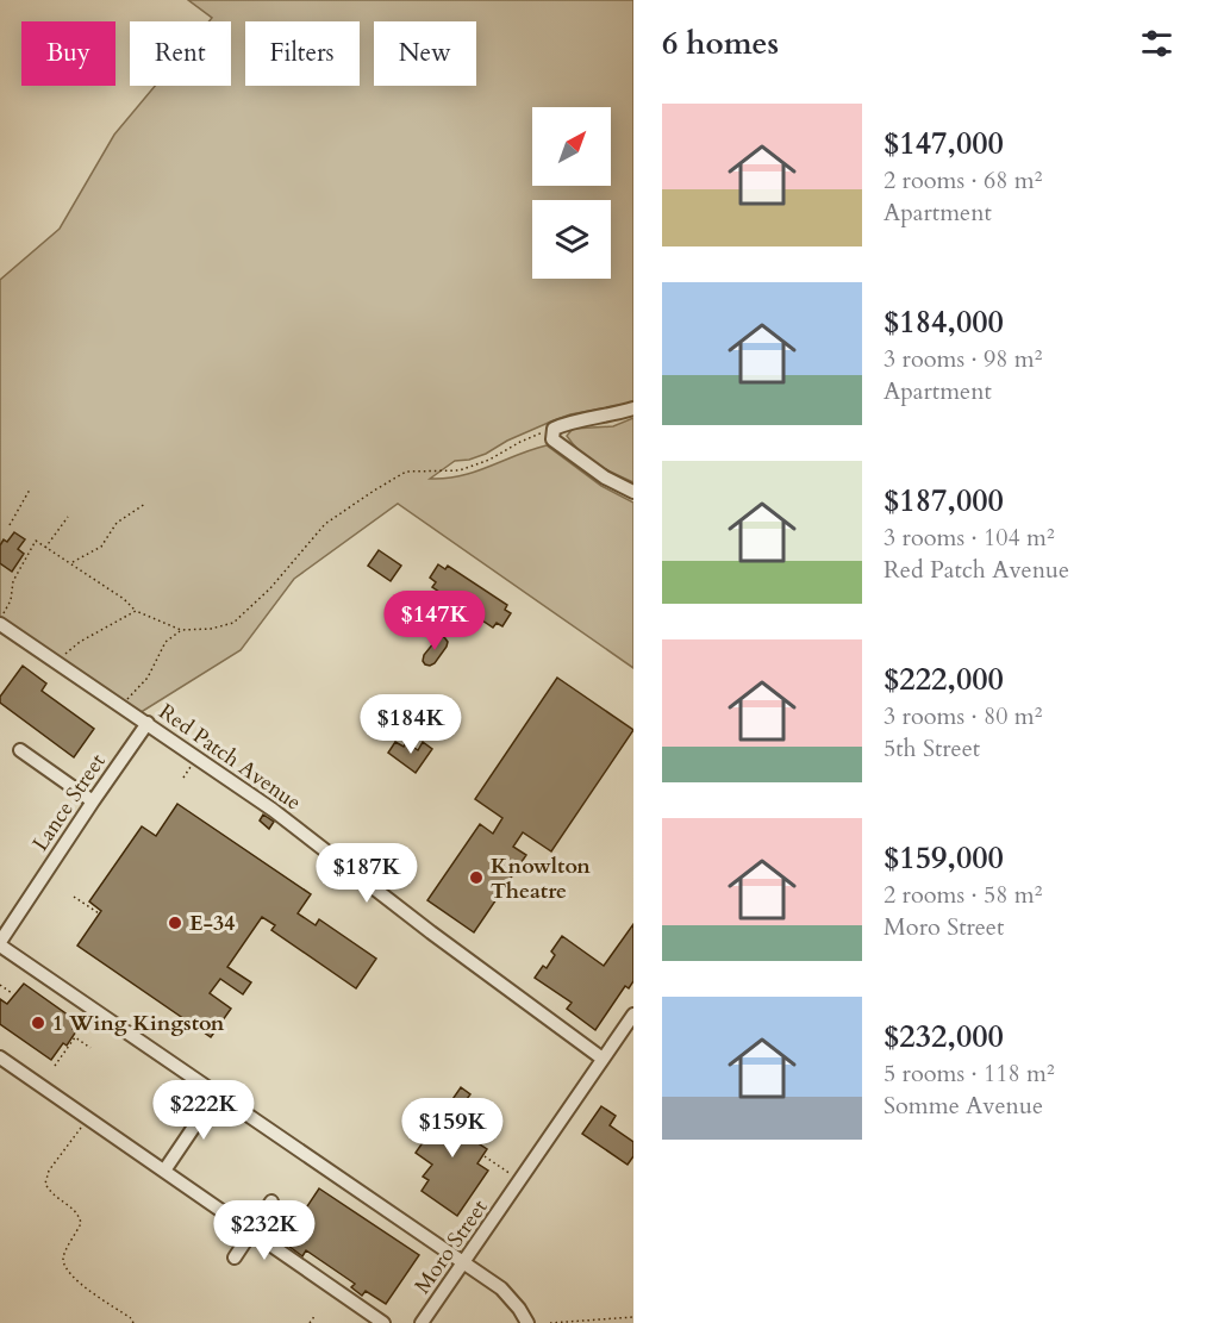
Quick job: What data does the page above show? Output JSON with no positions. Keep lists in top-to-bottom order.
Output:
{
  "streets": {
    "street": ["Red Patch Avenue", "Lance Street", "Moro Street"]
  },
  "crossings": [
    ["Red Patch Avenue", "Lance Street"],
    ["Red Patch Avenue", "Moro Street"]
  ],
  "places": ["Knowlton Theatre", "E-34", "1 Wing Kingston"],
  "north": "top right",
  "page": {
    "heading": "6 homes",
    "chip": [
      "Buy",
      "Rent",
      "Filters",
      "New"
    ],
    "list": [
      {
        "name": "$147,000",
        "note": "2 rooms · 68 m² · Apartment"
      },
      {
        "name": "$184,000",
        "note": "3 rooms · 98 m² · Apartment"
      },
      {
        "name": "$187,000",
        "note": "3 rooms · 104 m² · Red Patch Avenue"
      },
      {
        "name": "$222,000",
        "note": "3 rooms · 80 m² · 5th Street"
      },
      {
        "name": "$159,000",
        "note": "2 rooms · 58 m² · Moro Street"
      },
      {
        "name": "$232,000",
        "note": "5 rooms · 118 m² · Somme Avenue"
      }
    ],
    "price": [
      "$147K",
      "$184K",
      "$187K",
      "$222K",
      "$159K",
      "$232K"
    ]
  }
}
